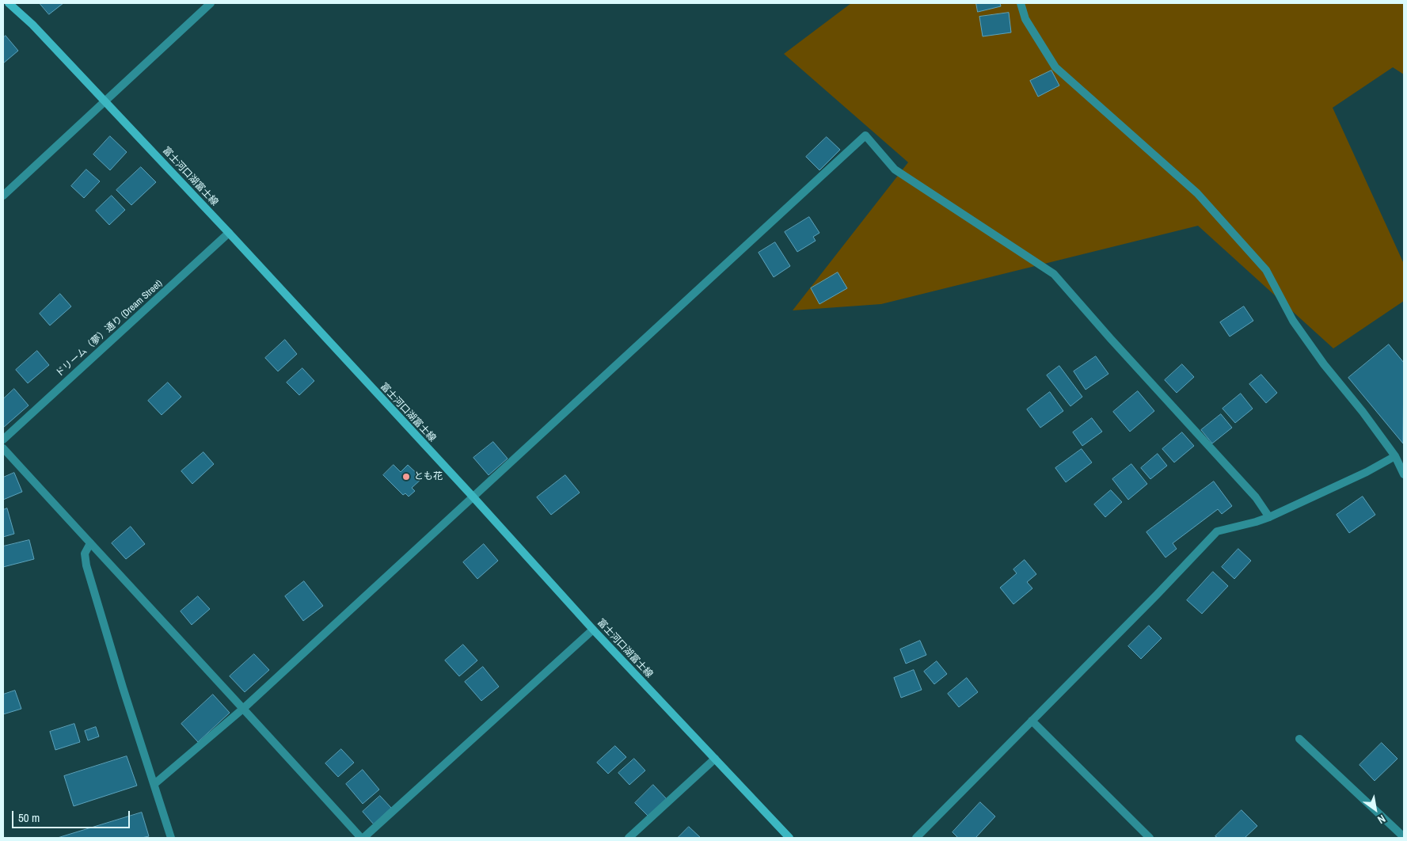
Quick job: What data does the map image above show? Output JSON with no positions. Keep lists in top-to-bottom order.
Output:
{
  "streets": {
    "main road": ["富士河口湖富士線"],
    "street": ["ドリーム（夢）通り (Dream Street)"]
  },
  "crossings": [
    ["富士河口湖富士線", "ドリーム（夢）通り (Dream Street)"]
  ],
  "places": ["とも花"],
  "scale_bar": "50 m",
  "north": "bottom right"
}
